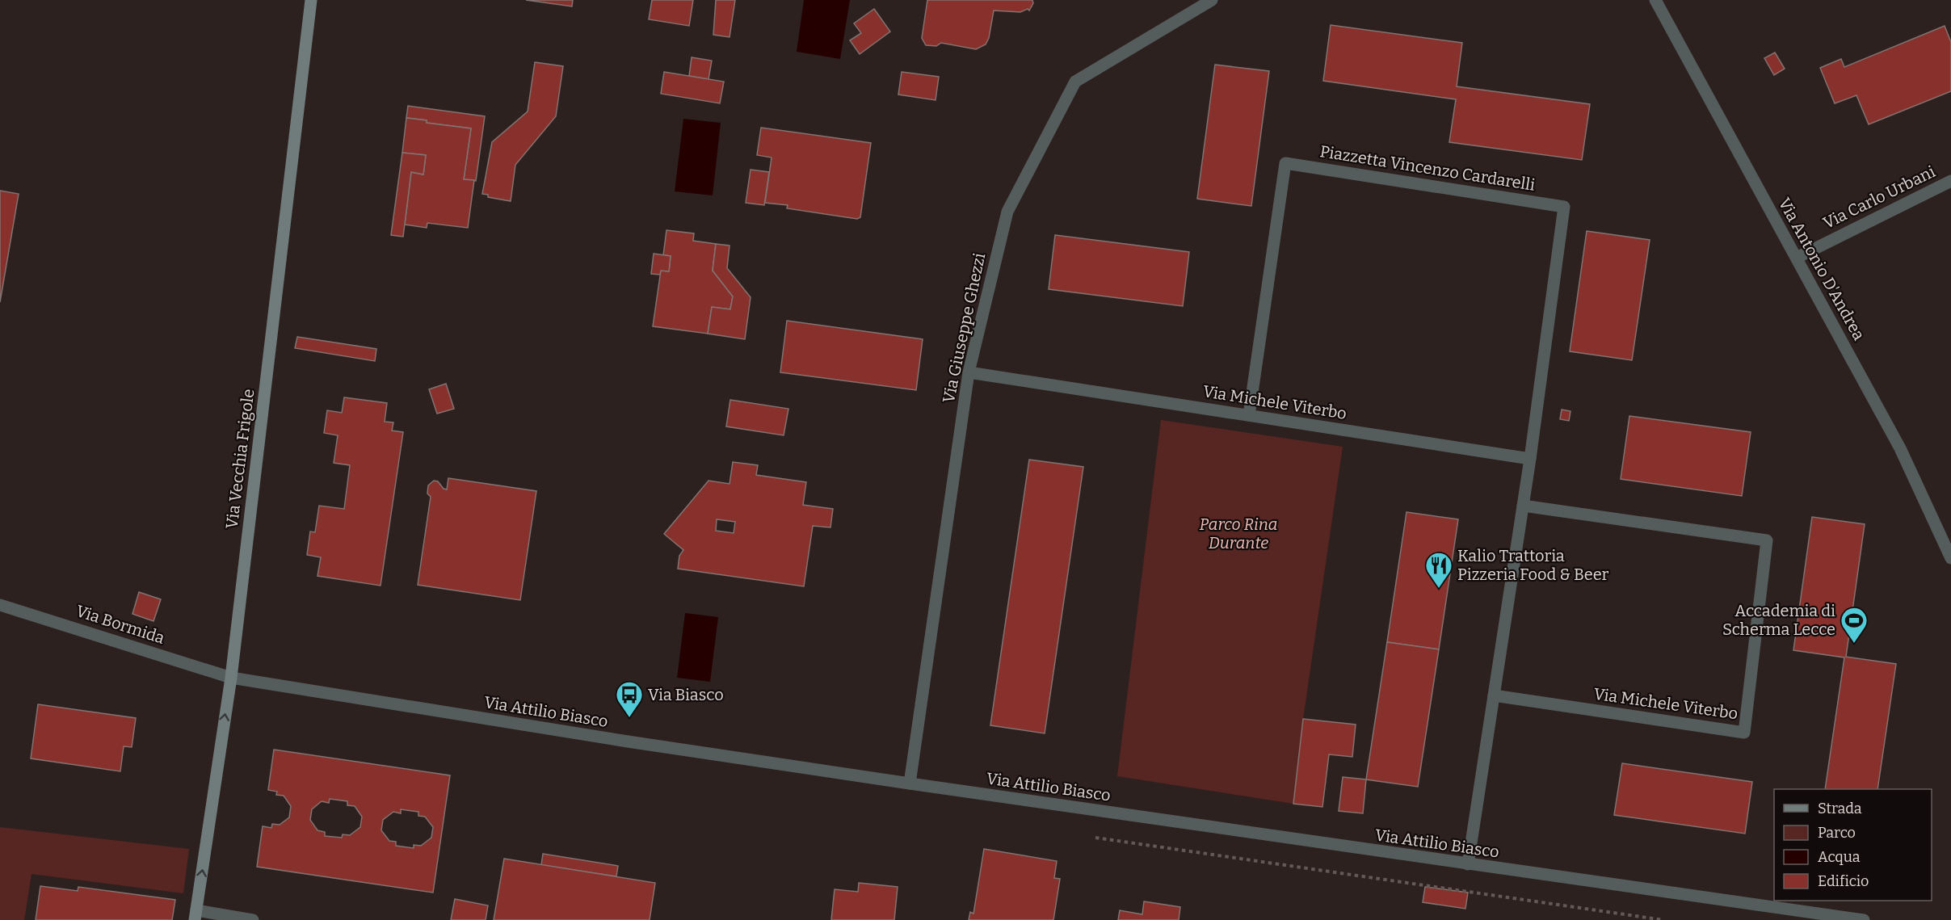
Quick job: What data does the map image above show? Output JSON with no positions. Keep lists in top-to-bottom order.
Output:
{
  "streets": {
    "street": [
      "Piazzetta Vincenzo Cardarelli",
      "Via Carlo Urbani",
      "Via Antonio D'Andrea",
      "Via Giuseppe Ghezzi",
      "Via Michele Viterbo",
      "Via Vecchia Frigole",
      "Via Bormida",
      "Via Attilio Biasco"
    ]
  },
  "crossings": [
    ["Piazzetta Vincenzo Cardarelli", "Via Michele Viterbo"],
    ["Via Carlo Urbani", "Via Antonio D'Andrea"],
    ["Via Giuseppe Ghezzi", "Via Michele Viterbo"],
    ["Via Giuseppe Ghezzi", "Via Attilio Biasco"],
    ["Via Vecchia Frigole", "Via Bormida"],
    ["Via Vecchia Frigole", "Via Attilio Biasco"],
    ["Via Bormida", "Via Attilio Biasco"]
  ],
  "parks": ["Parco Rina Durante"],
  "places": {
    "restaurant": ["Kalio Trattoria Pizzeria Food & Beer"],
    "sports": ["Accademia di Scherma Lecce"],
    "bus stop": ["Via Biasco"]
  },
  "legend": [
    "Strada",
    "Parco",
    "Acqua",
    "Edificio"
  ]
}
